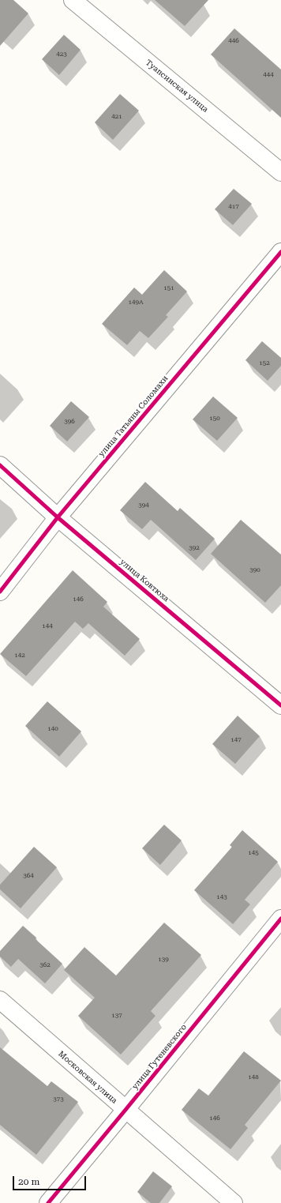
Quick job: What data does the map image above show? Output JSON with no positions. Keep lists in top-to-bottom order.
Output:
{
  "streets": {
    "street": [
      "Туапсинская улица",
      "улица Татьяны Соломахи",
      "улица Ковтюха",
      "улица Гутеневского",
      "Московская улица"
    ]
  },
  "crossings": [
    ["улица Татьяны Соломахи", "улица Ковтюха"],
    ["улица Гутеневского", "Московская улица"]
  ],
  "house_numbers": [
    "446",
    "423",
    "444",
    "421",
    "417",
    "151",
    "149А",
    "152",
    "150",
    "396",
    "394",
    "392",
    "390",
    "146",
    "144",
    "142",
    "140",
    "147",
    "145",
    "364",
    "143",
    "139",
    "362",
    "137",
    "148",
    "373",
    "146"
  ],
  "scale_bar": "20 m"
}
